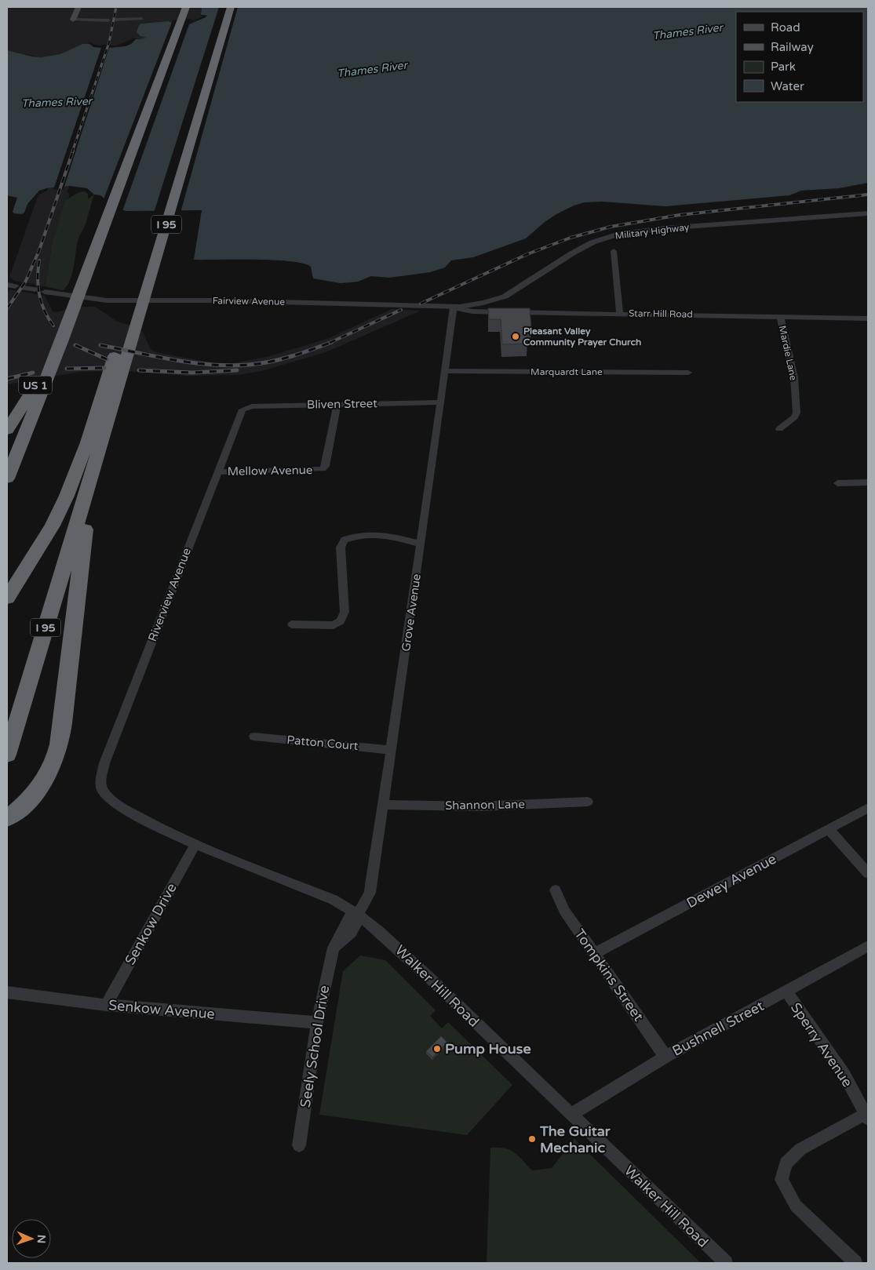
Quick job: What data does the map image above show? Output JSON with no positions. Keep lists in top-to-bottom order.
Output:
{
  "streets": {
    "highway": ["I 95", "US 1"],
    "street": [
      "Military Highway",
      "Fairview Avenue",
      "Starr Hill Road",
      "Mardie Lane",
      "Marquardt Lane",
      "Bliven Street",
      "Mellow Avenue",
      "Riverview Avenue",
      "Grove Avenue",
      "Patton Court",
      "Shannon Lane",
      "Dewey Avenue",
      "Senkow Drive",
      "Tompkins Street",
      "Walker Hill Road",
      "Senkow Avenue",
      "Bushnell Street",
      "Sperry Avenue",
      "Seely School Drive"
    ]
  },
  "crossings": [
    ["Military Highway", "Fairview Avenue"],
    ["Military Highway", "Starr Hill Road"],
    ["Military Highway", "Grove Avenue"],
    ["Fairview Avenue", "Starr Hill Road"],
    ["Fairview Avenue", "Grove Avenue"],
    ["Starr Hill Road", "Mardie Lane"],
    ["Starr Hill Road", "Grove Avenue"],
    ["Marquardt Lane", "Grove Avenue"],
    ["Bliven Street", "Mellow Avenue"],
    ["Bliven Street", "Riverview Avenue"],
    ["Bliven Street", "Grove Avenue"],
    ["Mellow Avenue", "Riverview Avenue"],
    ["Riverview Avenue", "Walker Hill Road"],
    ["Grove Avenue", "Patton Court"],
    ["Grove Avenue", "Shannon Lane"],
    ["Grove Avenue", "Walker Hill Road"],
    ["Grove Avenue", "Seely School Drive"],
    ["Dewey Avenue", "Tompkins Street"],
    ["Senkow Drive", "Walker Hill Road"],
    ["Senkow Drive", "Senkow Avenue"],
    ["Tompkins Street", "Bushnell Street"],
    ["Walker Hill Road", "Bushnell Street"],
    ["Walker Hill Road", "Seely School Drive"],
    ["Senkow Avenue", "Seely School Drive"],
    ["Bushnell Street", "Sperry Avenue"]
  ],
  "water": ["Thames River"],
  "places": ["Pleasant Valley Community Prayer Church", "Pump House", "The Guitar Mechanic"],
  "legend": [
    "Road",
    "Railway",
    "Park",
    "Water"
  ],
  "north": "right"
}
